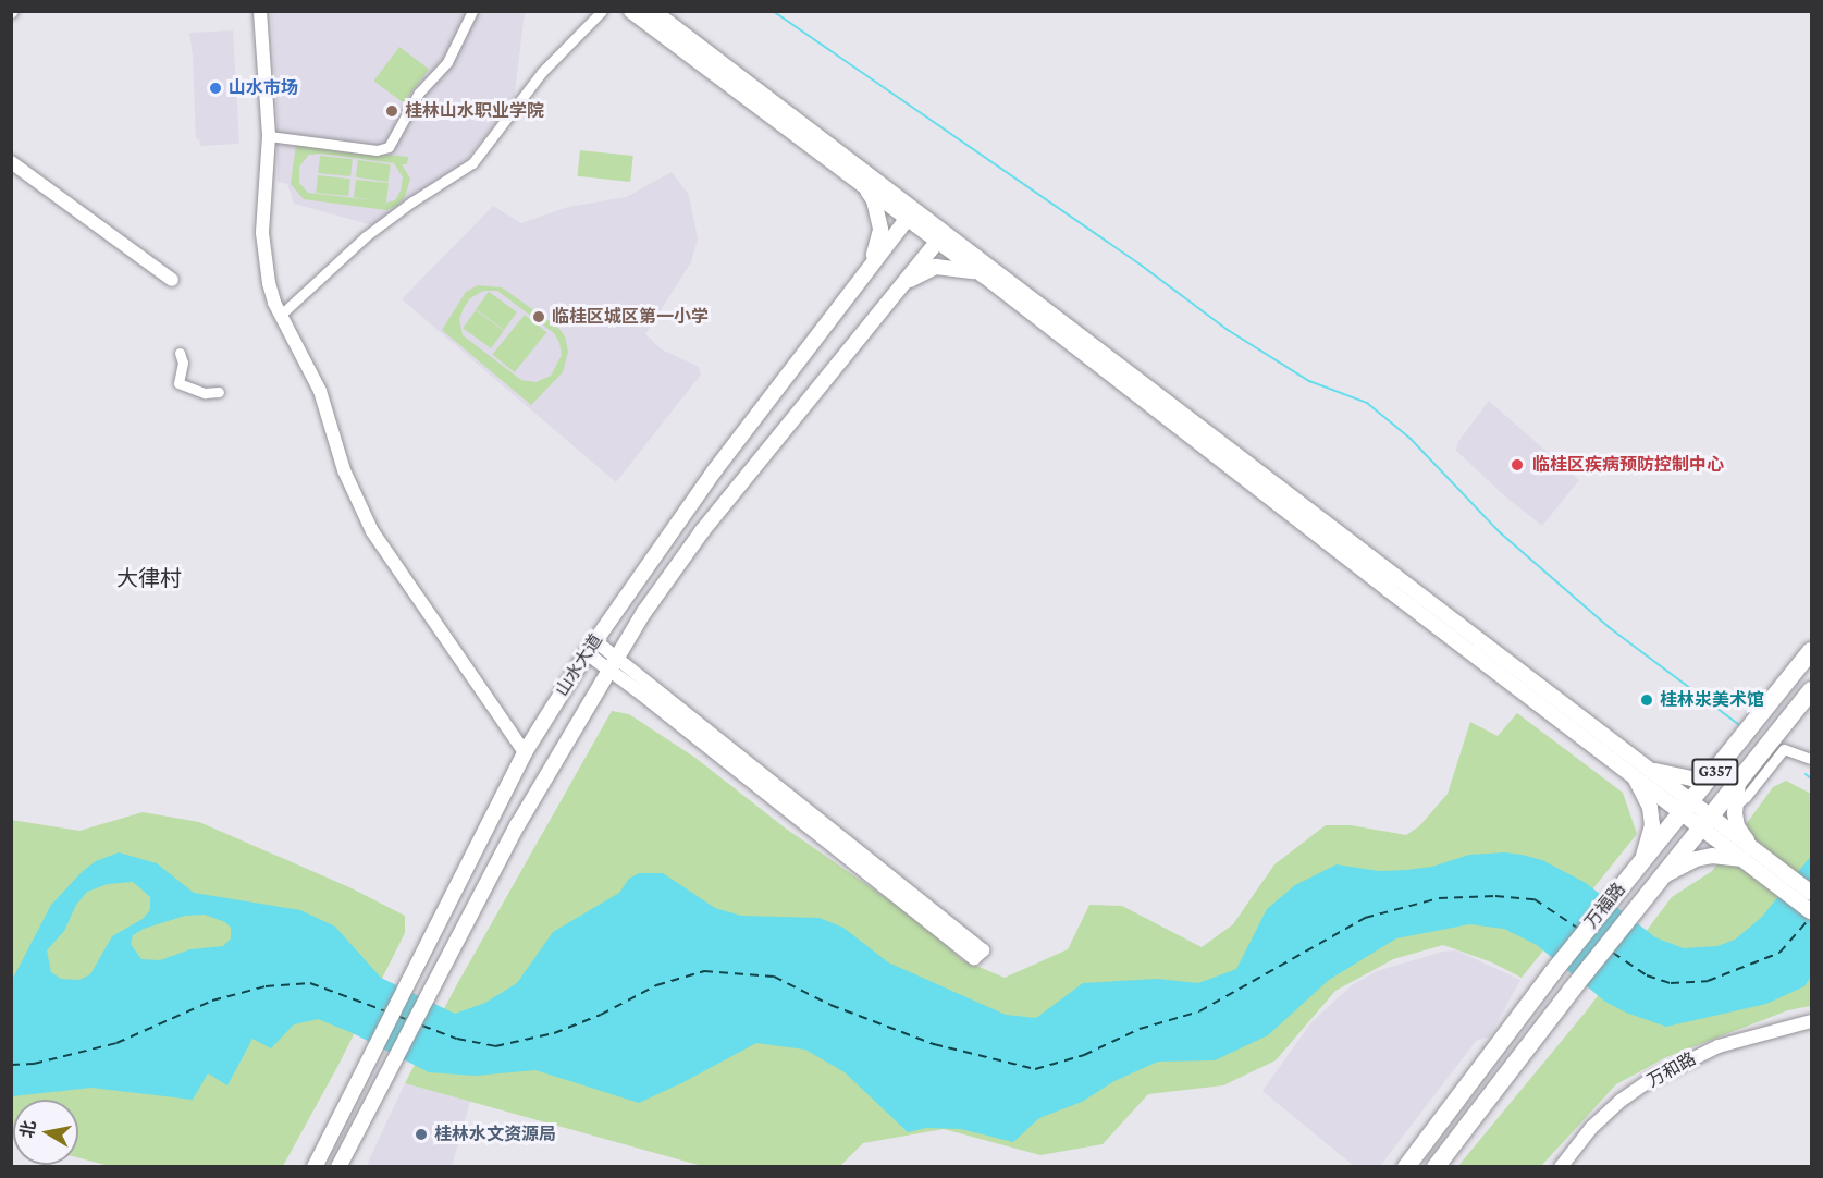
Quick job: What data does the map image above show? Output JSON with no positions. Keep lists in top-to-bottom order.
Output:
{
  "streets": {
    "highway": ["G357", "万福路"],
    "main road": ["山水大道"],
    "street": ["万和路"]
  },
  "districts": ["大律村"],
  "places": [
    "山水市场",
    "桂林山水职业学院",
    "临桂区城区第一小学",
    "临桂区疾病预防控制中心",
    "桂林汖美术馆",
    "桂林水文资源局"
  ],
  "north": "left"
}
